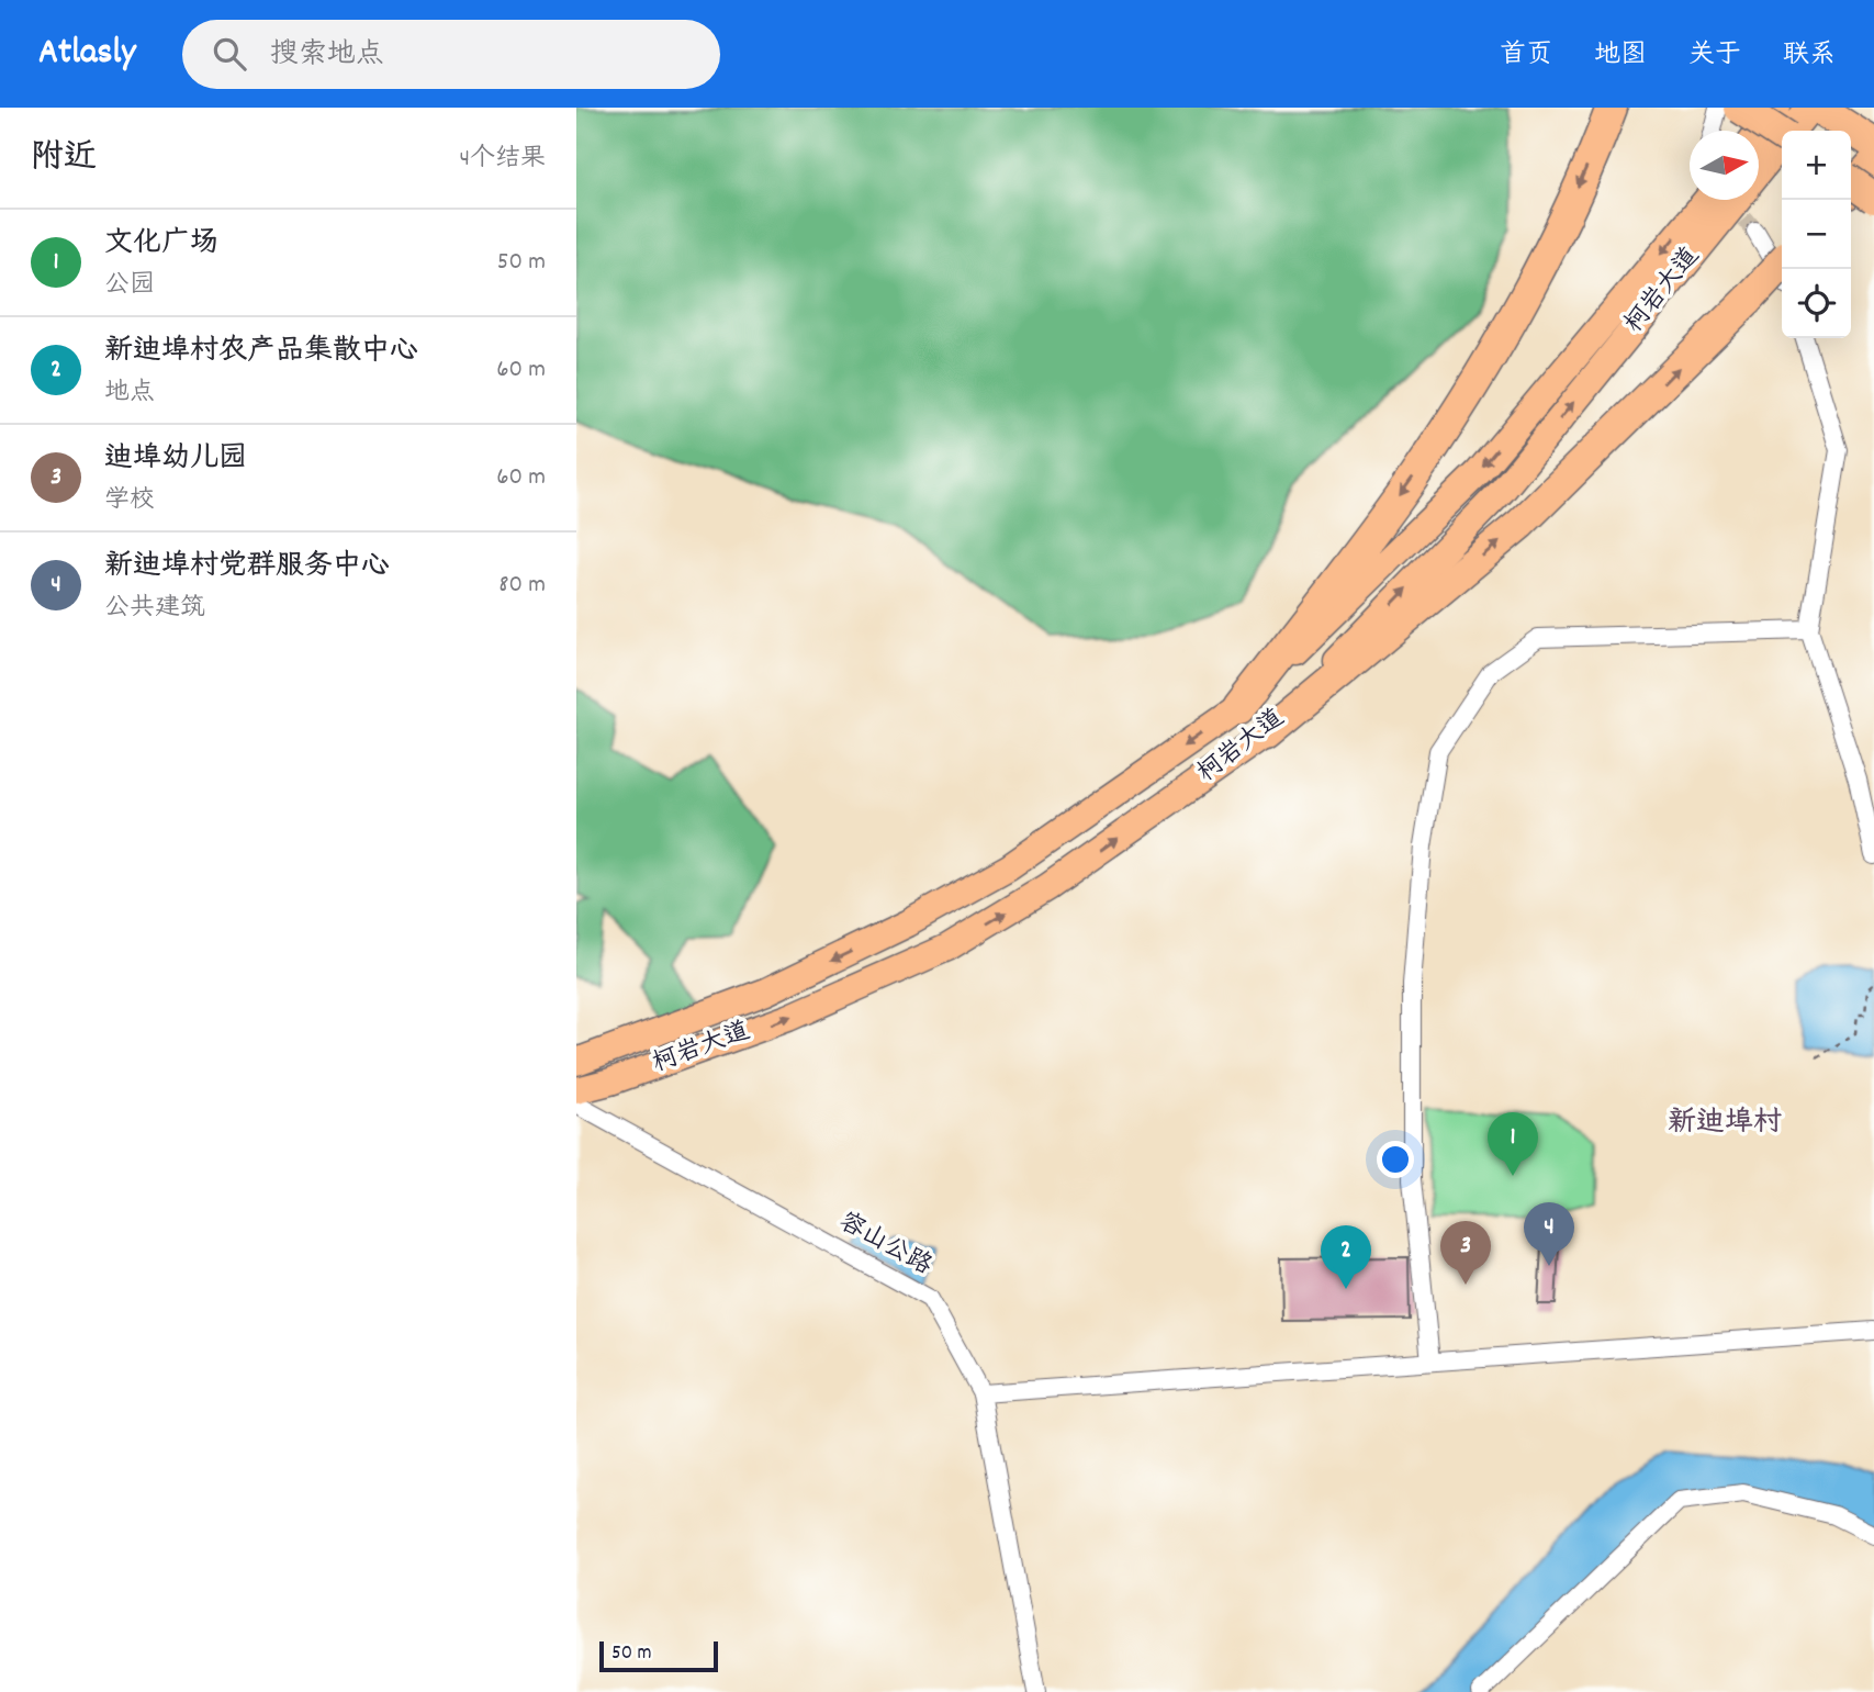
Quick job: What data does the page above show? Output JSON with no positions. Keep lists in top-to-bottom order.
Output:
{
  "streets": {
    "main road": ["柯岩大道"],
    "street": ["容山公路"]
  },
  "districts": ["新迪埠村"],
  "scale_bar": "50 m",
  "north": "right",
  "page": {
    "header": "Atlasly",
    "search": "搜索地点",
    "nav": [
      "首页",
      "地图",
      "关于",
      "联系"
    ],
    "heading": ["附近", "4个结果"],
    "map_buttons": ["+", "−"],
    "list": [
      {
        "mark": "1",
        "name": "文化广场",
        "note": "公园",
        "value": "50 m"
      },
      {
        "mark": "2",
        "name": "新迪埠村农产品集散中心",
        "note": "地点",
        "value": "60 m"
      },
      {
        "mark": "3",
        "name": "迪埠幼儿园",
        "note": "学校",
        "value": "60 m"
      },
      {
        "mark": "4",
        "name": "新迪埠村党群服务中心",
        "note": "公共建筑",
        "value": "80 m"
      }
    ],
    "pins": [
      "1",
      "4",
      "3",
      "2"
    ],
    "scale": "50 m"
  }
}
